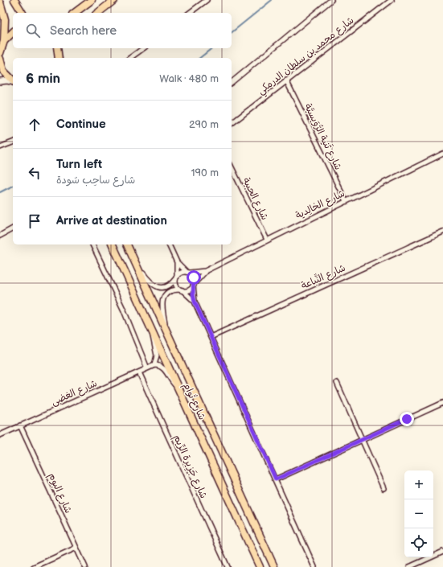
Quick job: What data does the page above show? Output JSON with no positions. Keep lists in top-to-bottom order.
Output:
{
  "streets": {
    "main road": ["شارع تُوام"],
    "street": [
      "شارع محمد بن سلطان الدرمكي",
      "شارع ثَنية الرُّوَيسيَّة",
      "شارع الحبية",
      "شارع الخالِدية",
      "شارع النَّباعة",
      "شارع الغضى",
      "شارع جَزِيرة الرِّيم",
      "شارع البوم"
    ]
  },
  "crossings": [
    ["شارع محمد بن سلطان الدرمكي", "شارع ثَنية الرُّوَيسيَّة"],
    ["شارع ثَنية الرُّوَيسيَّة", "شارع الخالِدية"],
    ["شارع الحبية", "شارع الخالِدية"],
    ["شارع الغضى", "شارع جَزِيرة الرِّيم"],
    ["شارع الغضى", "شارع البوم"]
  ],
  "page": {
    "search": "Search here",
    "heading": ["6 min", "Walk · 480 m"],
    "list": [
      ["Continue", "290 m"],
      ["Turn left", "شارع ساحِب سُودة", "190 m"],
      "Arrive at destination"
    ],
    "map_buttons": ["+", "−"]
  }
}
